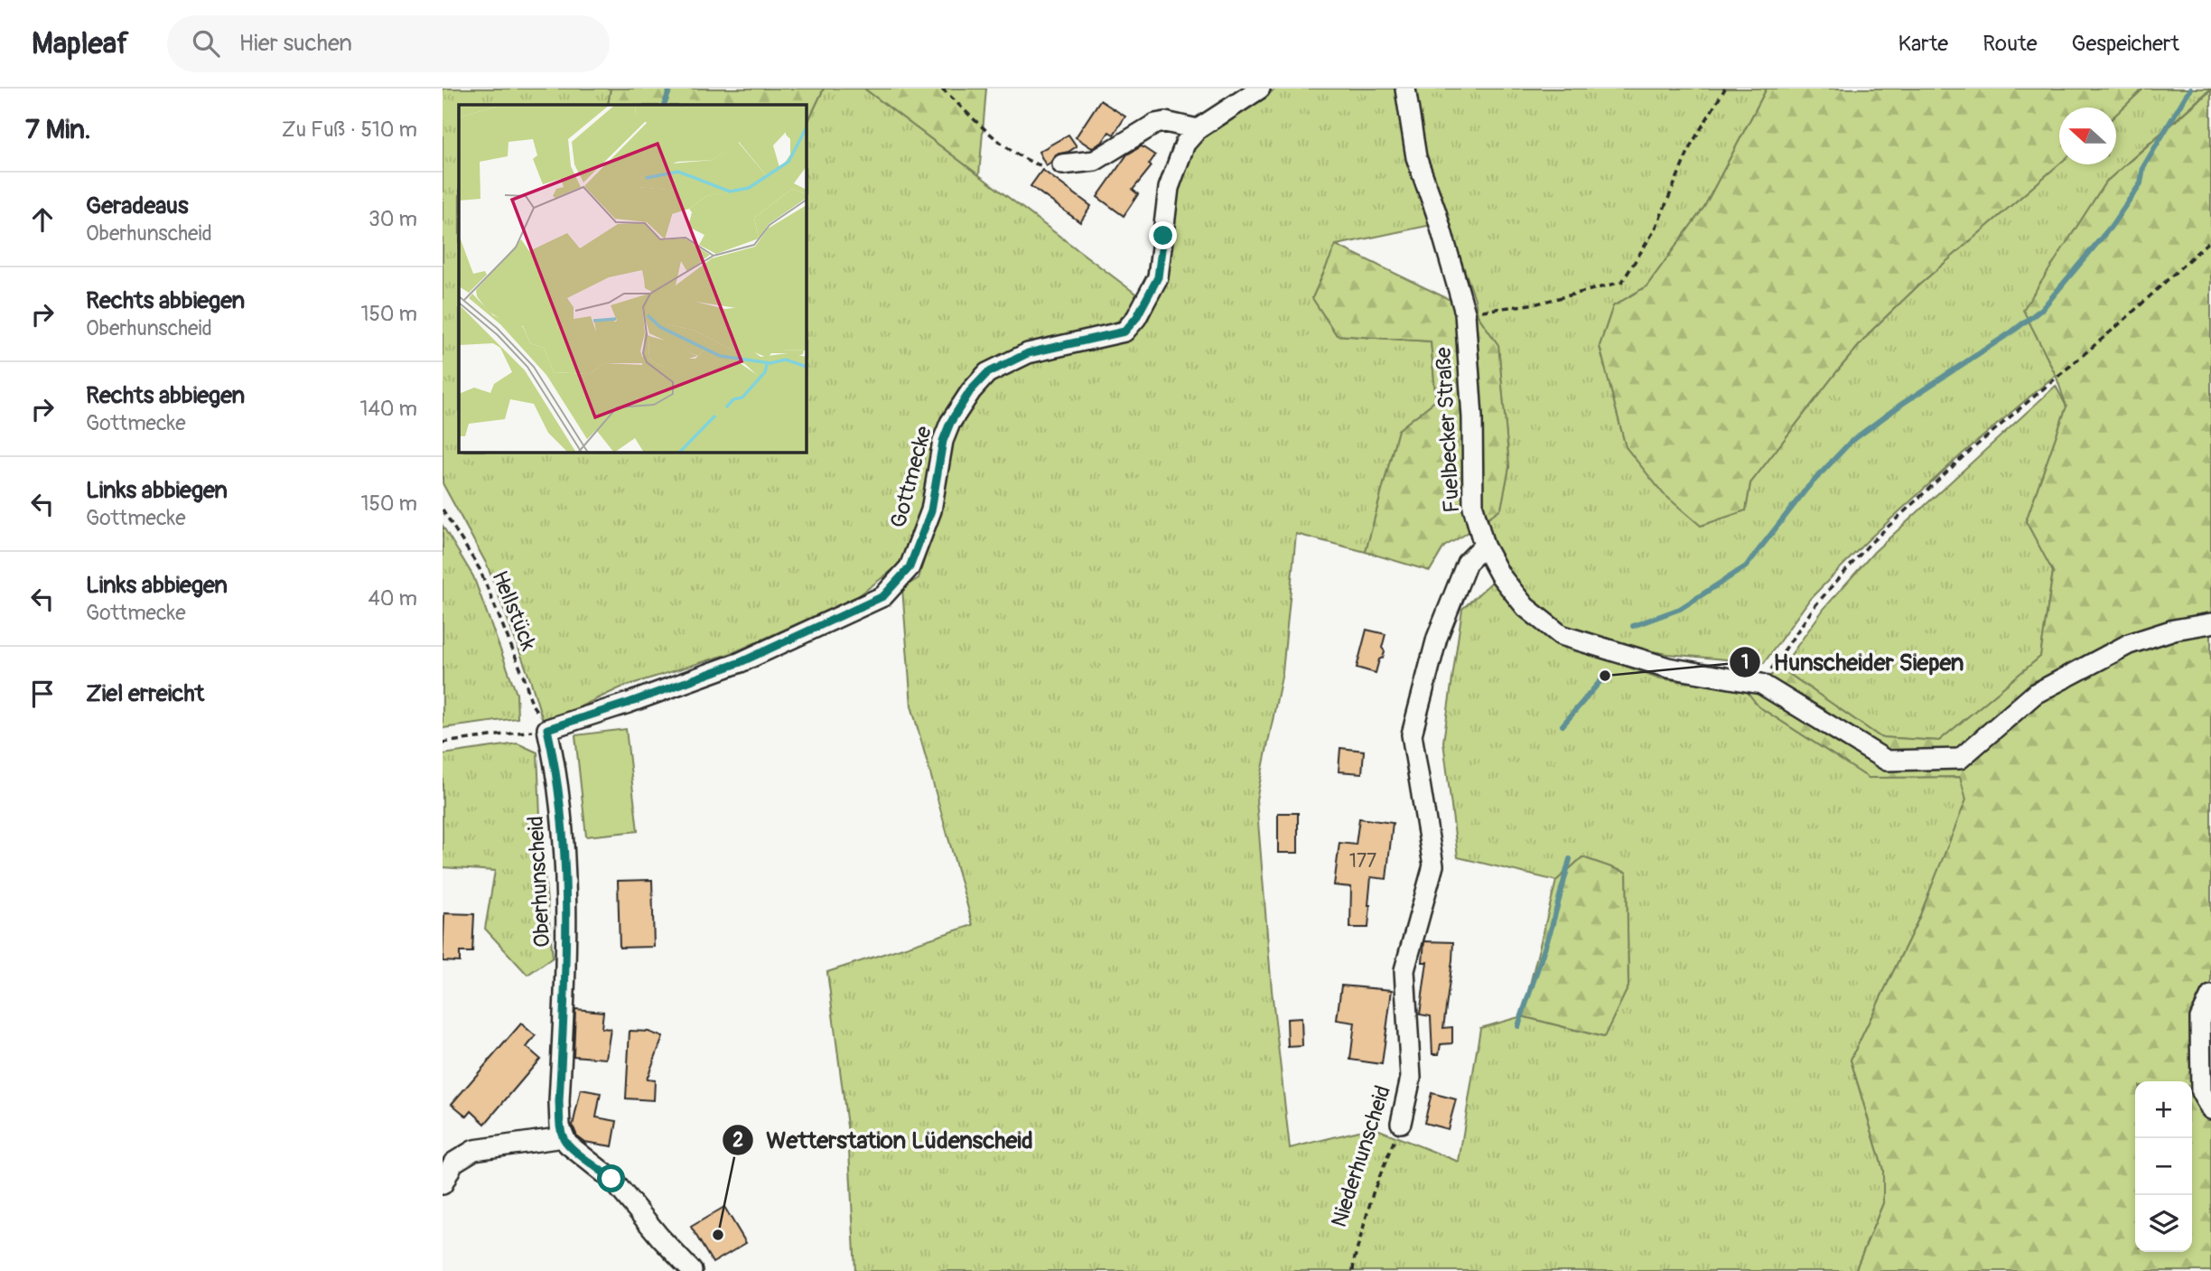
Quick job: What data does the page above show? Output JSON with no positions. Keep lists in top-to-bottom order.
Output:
{
  "streets": {
    "street": [
      "Fuelbecker Straße",
      "Gottmecke",
      "Oberhunscheid",
      "Niederhunscheid"
    ],
    "path": ["Hellstück"]
  },
  "crossings": [
    ["Fuelbecker Straße", "Niederhunscheid"],
    ["Gottmecke", "Hellstück"],
    ["Gottmecke", "Oberhunscheid"],
    ["Hellstück", "Oberhunscheid"]
  ],
  "places": ["Hunscheider Siepen", "Wetterstation Lüdenscheid"],
  "house_numbers": ["177"],
  "north": "left",
  "page": {
    "header": "Mapleaf",
    "search": "Hier suchen",
    "nav": ["Karte", "Route", "Gespeichert"],
    "heading": ["7 Min.", "Zu Fuß · 510 m"],
    "list": [
      ["Geradeaus", "Oberhunscheid", "30 m"],
      ["Rechts abbiegen", "Oberhunscheid", "150 m"],
      ["Rechts abbiegen", "Gottmecke", "140 m"],
      ["Links abbiegen", "Gottmecke", "150 m"],
      ["Links abbiegen", "Gottmecke", "40 m"],
      "Ziel erreicht"
    ],
    "map_buttons": ["+", "−"]
  }
}
